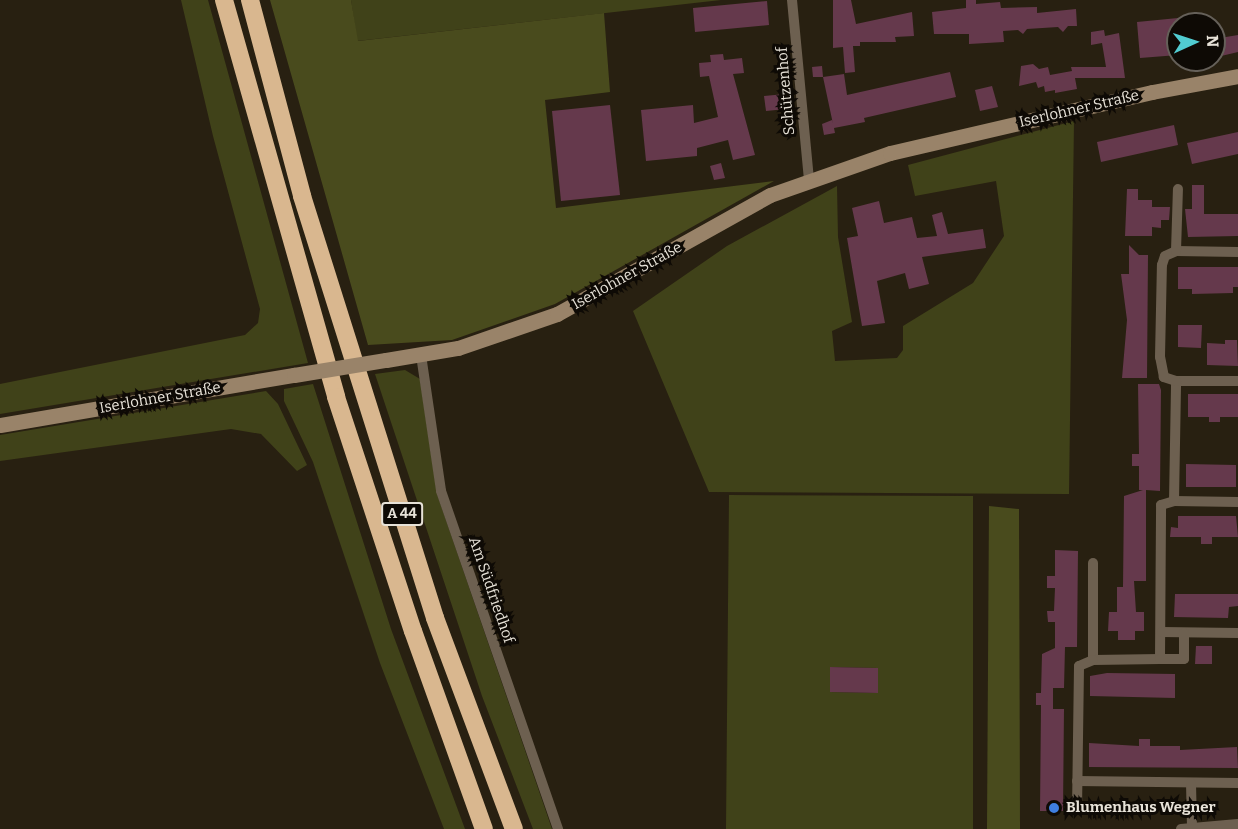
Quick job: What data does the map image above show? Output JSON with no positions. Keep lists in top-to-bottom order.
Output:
{
  "streets": {
    "highway": ["A 44"],
    "main road": ["Iserlohner Straße"],
    "street": ["Schützenhof", "Am Südfriedhof"]
  },
  "crossings": [
    ["Schützenhof", "Iserlohner Straße"],
    ["Iserlohner Straße", "Am Südfriedhof"]
  ],
  "places": ["Blumenhaus Wegner"],
  "north": "right"
}
